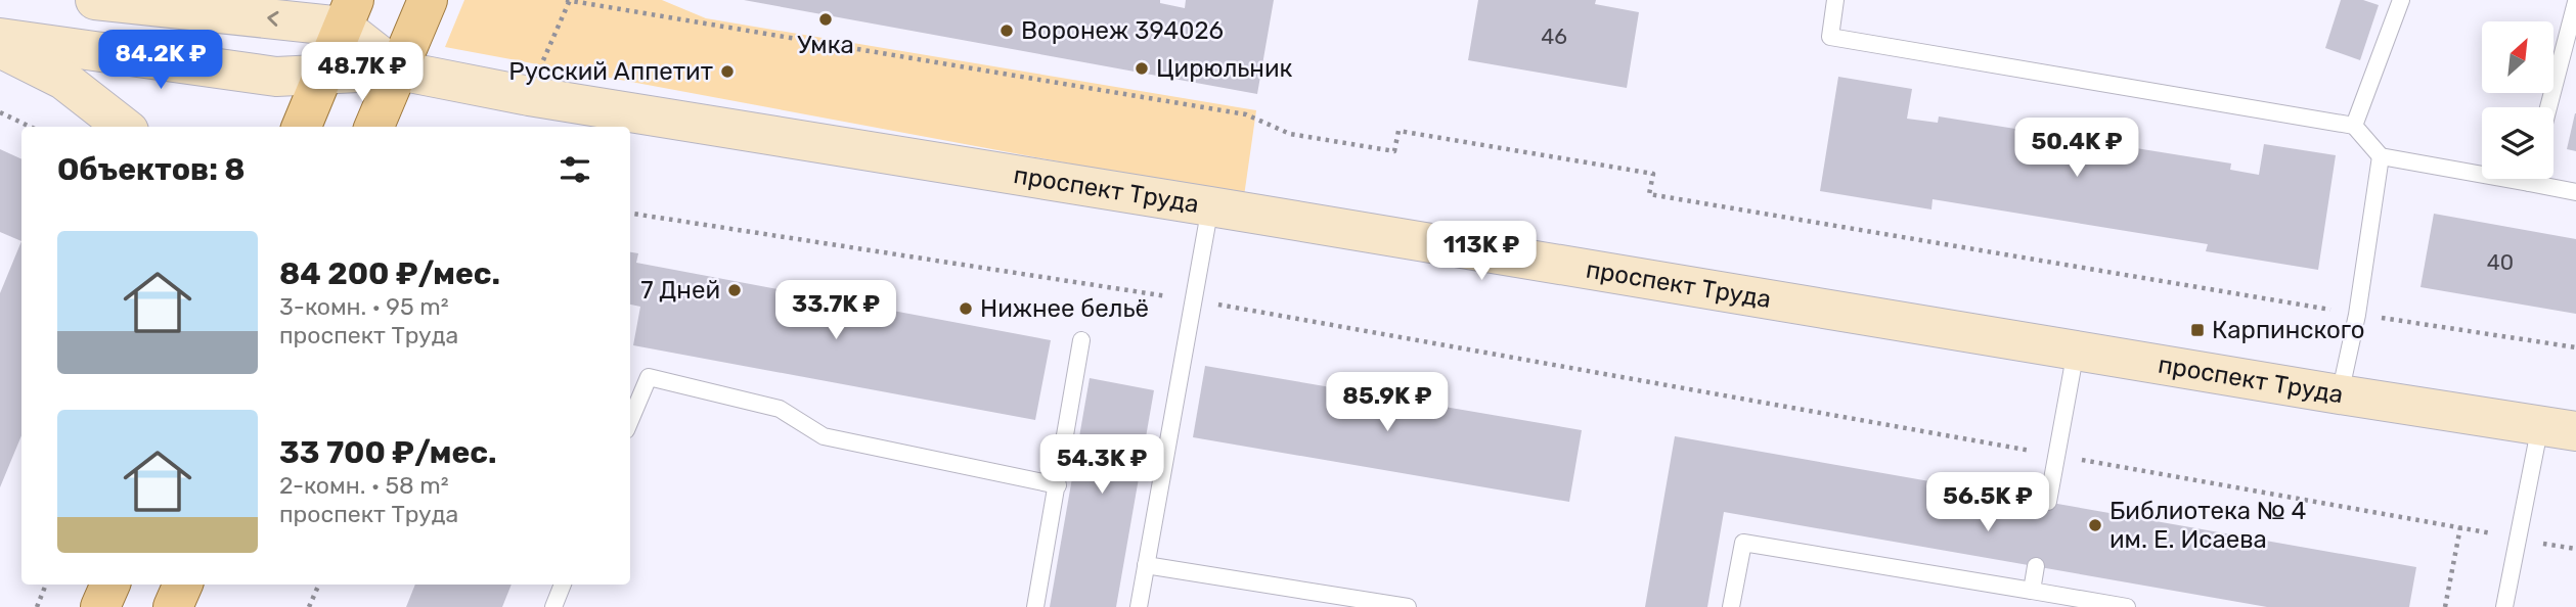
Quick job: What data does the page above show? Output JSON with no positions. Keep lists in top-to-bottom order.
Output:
{
  "streets": {
    "main road": ["проспект Труда"]
  },
  "places": {
    "other": [
      "Умка",
      "Воронеж 394026",
      "Цирюльник",
      "Русский Аппетит",
      "7 Дней",
      "Нижнее бельё",
      "Библиотека № 4 им. Е. Исаева"
    ],
    "transit": ["Карпинского"]
  },
  "house_numbers": ["46", "40"],
  "north": "top right",
  "page": {
    "price": [
      "84.2K ₽",
      "48.7K ₽",
      "50.4K ₽",
      "113K ₽",
      "33.7K ₽",
      "85.9K ₽",
      "54.3K ₽",
      "56.5K ₽"
    ],
    "heading": "Объектов: 8",
    "list": [
      {
        "name": "84 200 ₽/мес.",
        "note": "3-комн. · 95 m² · проспект Труда"
      },
      {
        "name": "33 700 ₽/мес.",
        "note": "2-комн. · 58 m² · проспект Труда"
      }
    ]
  }
}
